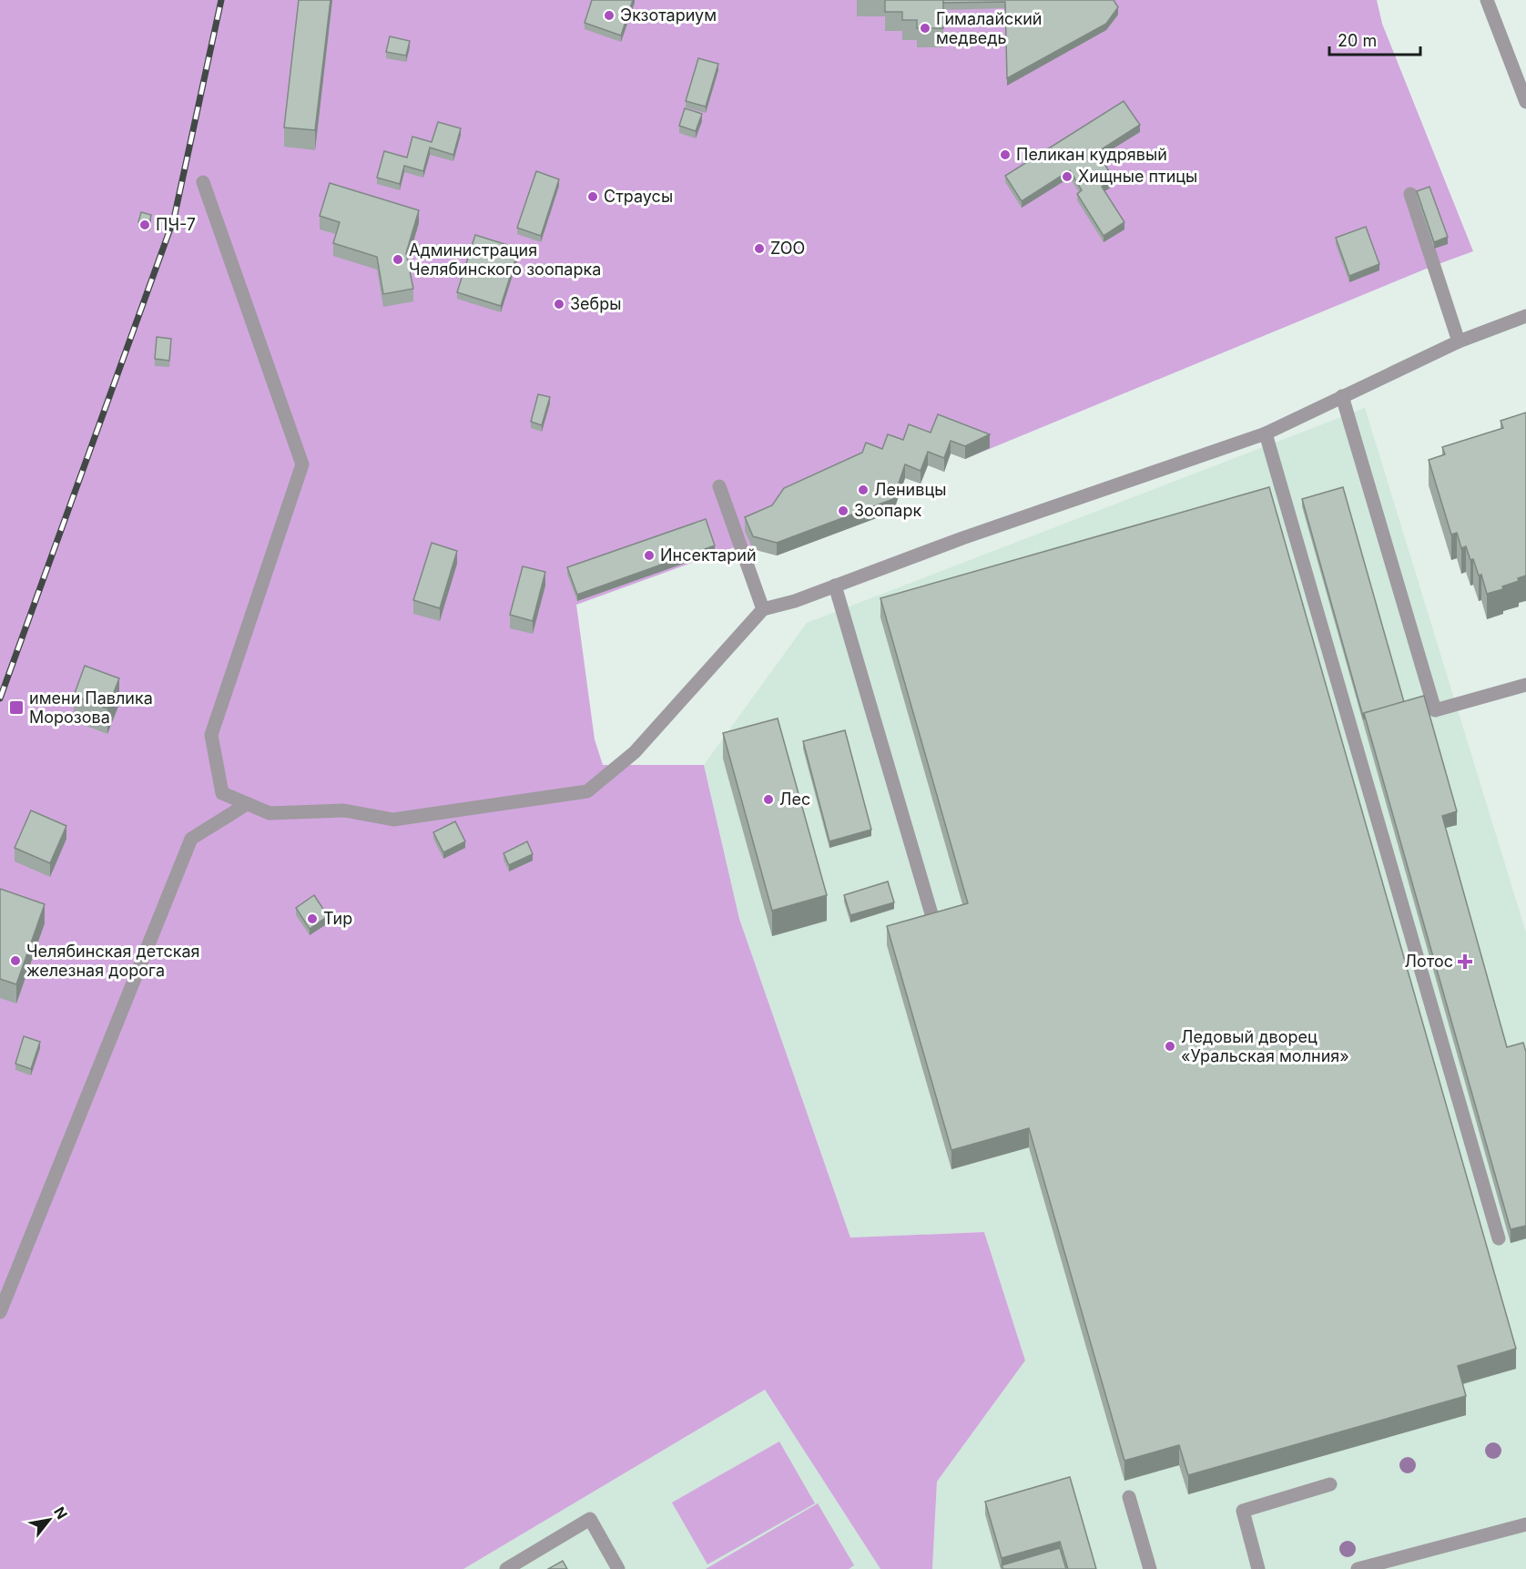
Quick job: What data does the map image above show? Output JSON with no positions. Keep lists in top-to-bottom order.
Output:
{
  "places": {
    "other": [
      "Экзотариум",
      "Гималайский медведь",
      "Пеликан кудрявый",
      "Хищные птицы",
      "Страусы",
      "ПЧ-7",
      "ZOO",
      "Администрация Челябинского зоопарка",
      "Зебры",
      "Ленивцы",
      "Зоопарк",
      "Инсектарий",
      "Лес",
      "Тир",
      "Челябинская детская железная дорога",
      "Ледовый дворец «Уральская молния»"
    ],
    "transit": ["имени Павлика Морозова"],
    "health": ["Лотос"]
  },
  "scale_bar": "20 m",
  "north": "top right"
}
